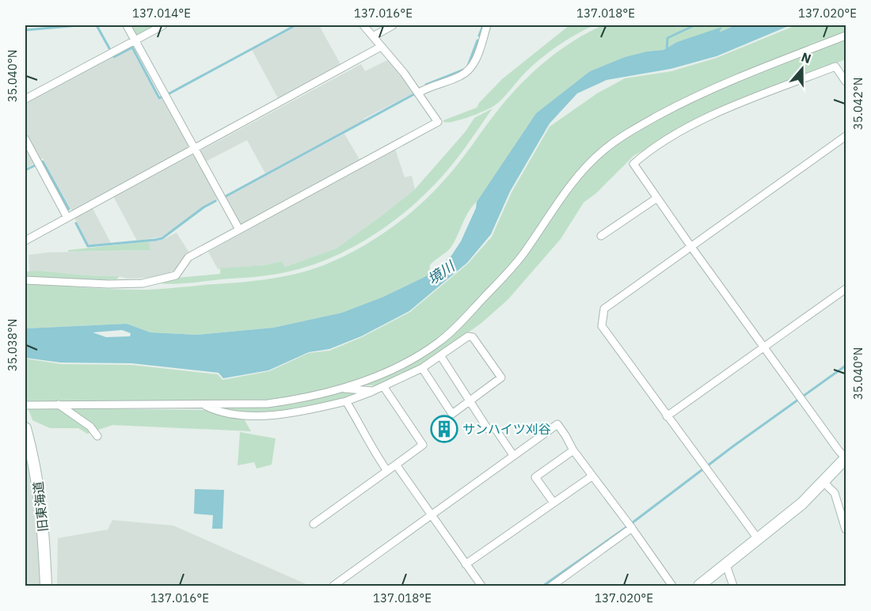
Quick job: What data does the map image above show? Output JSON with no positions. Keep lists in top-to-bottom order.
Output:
{
  "streets": {
    "street": ["旧東海道"]
  },
  "water": ["境川"],
  "places": {
    "building": ["サンハイツ刈谷"]
  },
  "north": "top",
  "coordinates": [
    "137.014°E",
    "137.016°E",
    "137.018°E",
    "137.020°E",
    "35.040°N",
    "35.042°N",
    "35.038°N"
  ]
}
